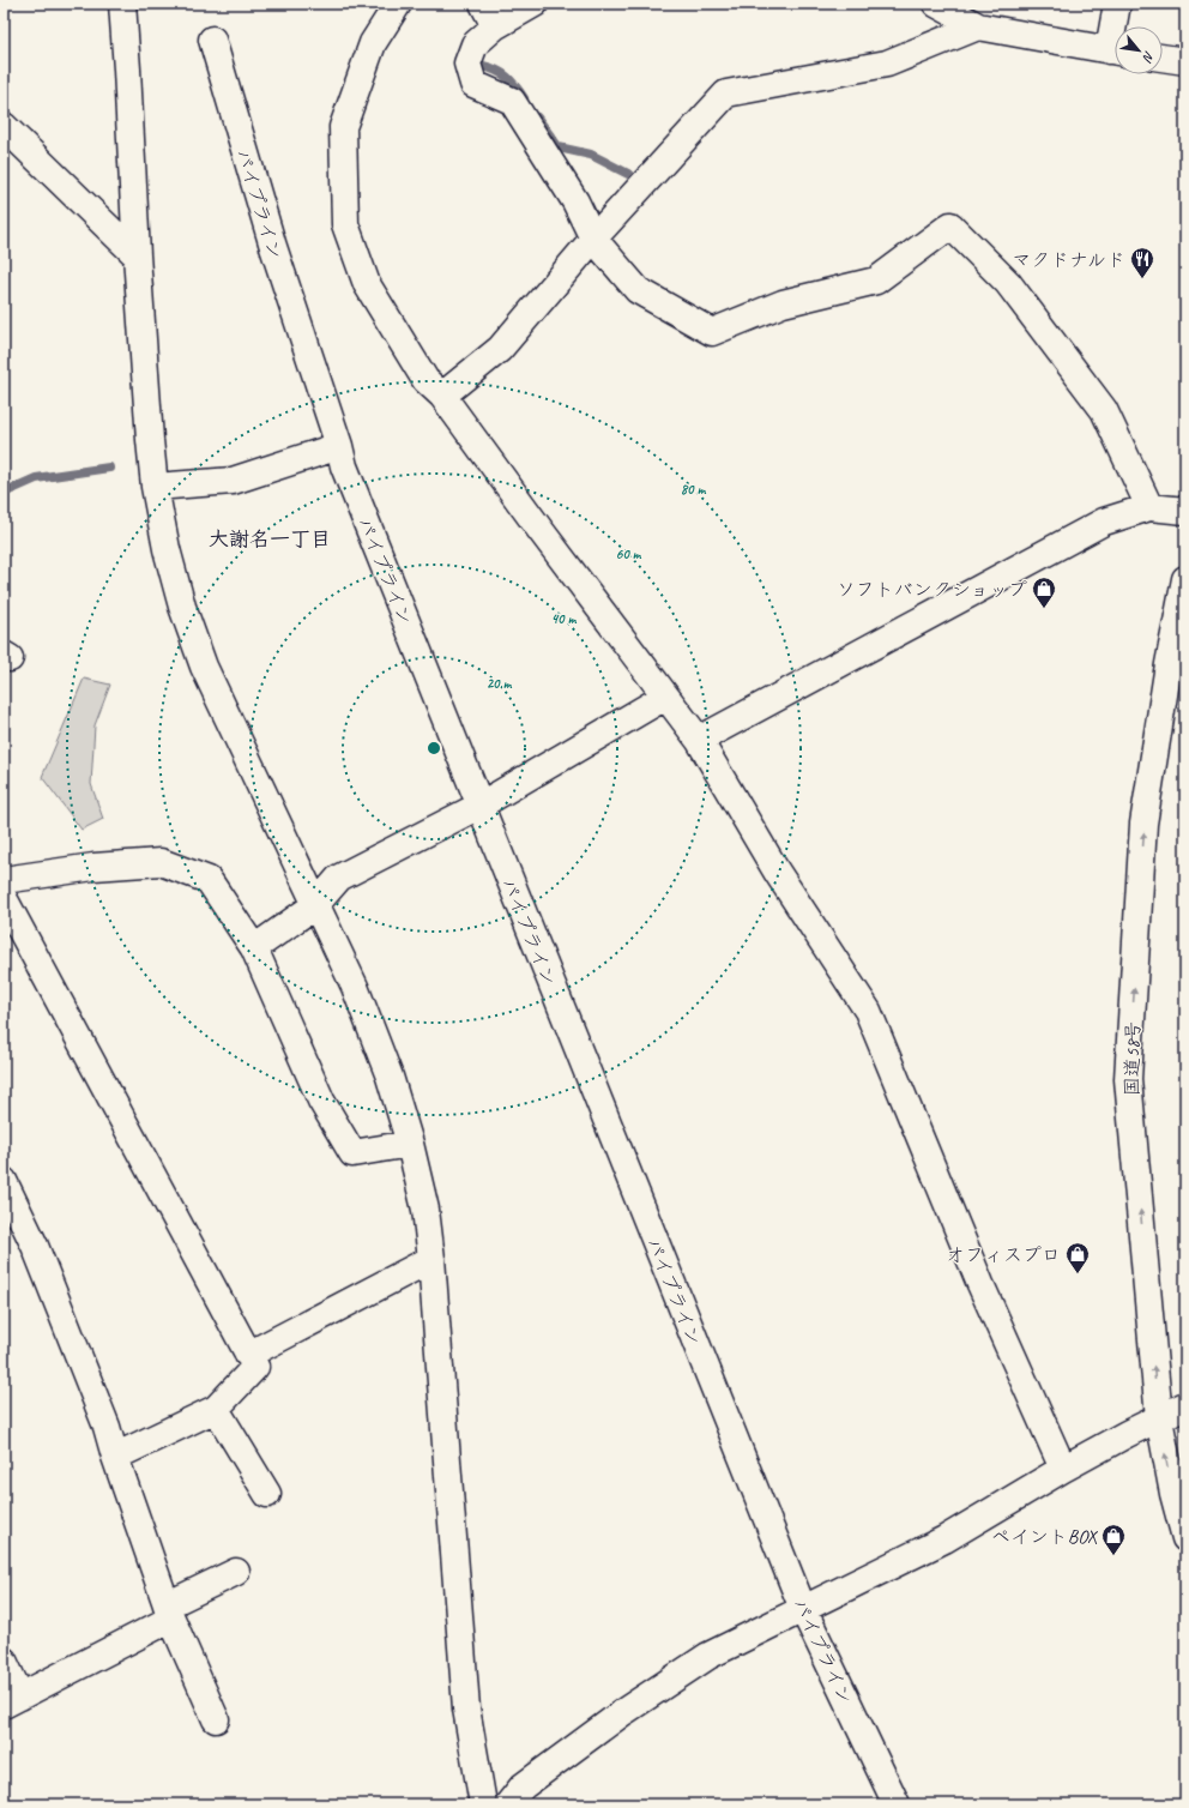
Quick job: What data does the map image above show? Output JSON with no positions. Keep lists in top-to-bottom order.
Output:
{
  "streets": {
    "main road": ["パイプライン", "国道58号"]
  },
  "one_way": ["国道58号"],
  "districts": ["大謝名一丁目"],
  "places": {
    "restaurant": ["マクドナルド"],
    "shop": ["ソフトバンクショップ", "オフィスプロ", "ペイントBOX"]
  },
  "north": "bottom right",
  "rings": [
    "80 m",
    "60 m",
    "40 m",
    "20 m"
  ]
}
